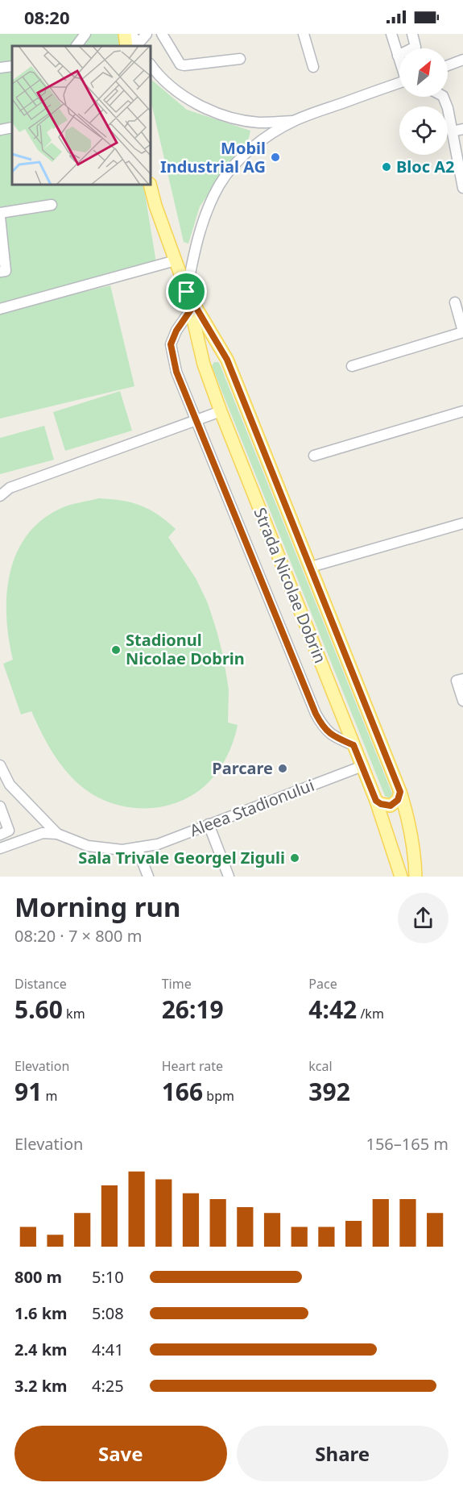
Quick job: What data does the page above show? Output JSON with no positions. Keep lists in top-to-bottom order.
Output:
{
  "streets": {
    "main road": ["Strada Nicolae Dobrin"],
    "street": ["Aleea Stadionului"]
  },
  "crossings": [
    ["Strada Nicolae Dobrin", "Aleea Stadionului"]
  ],
  "places": [
    "Mobil Industrial AG",
    "Bloc A2",
    "Stadionul Nicolae Dobrin",
    "Parcare",
    "Sala Trivale Georgel Ziguli"
  ],
  "north": "top right",
  "page": {
    "status": "08:20",
    "heading": ["Morning run", "08:20 · 7 × 800 m"],
    "stats": [
      ["Distance", "5.60 km"],
      ["Time", "26:19"],
      ["Pace", "4:42 /km"],
      ["Elevation", "91 m"],
      ["Heart rate", "166 bpm"],
      ["kcal", "392"]
    ],
    "chart": ["Elevation", "156–165 m"],
    "list": [
      {
        "name": "800 m",
        "note": "5:10"
      },
      {
        "name": "1.6 km",
        "note": "5:08"
      },
      {
        "name": "2.4 km",
        "note": "4:41"
      },
      {
        "name": "3.2 km",
        "note": "4:25"
      }
    ],
    "buttons": ["Save", "Share"]
  }
}
